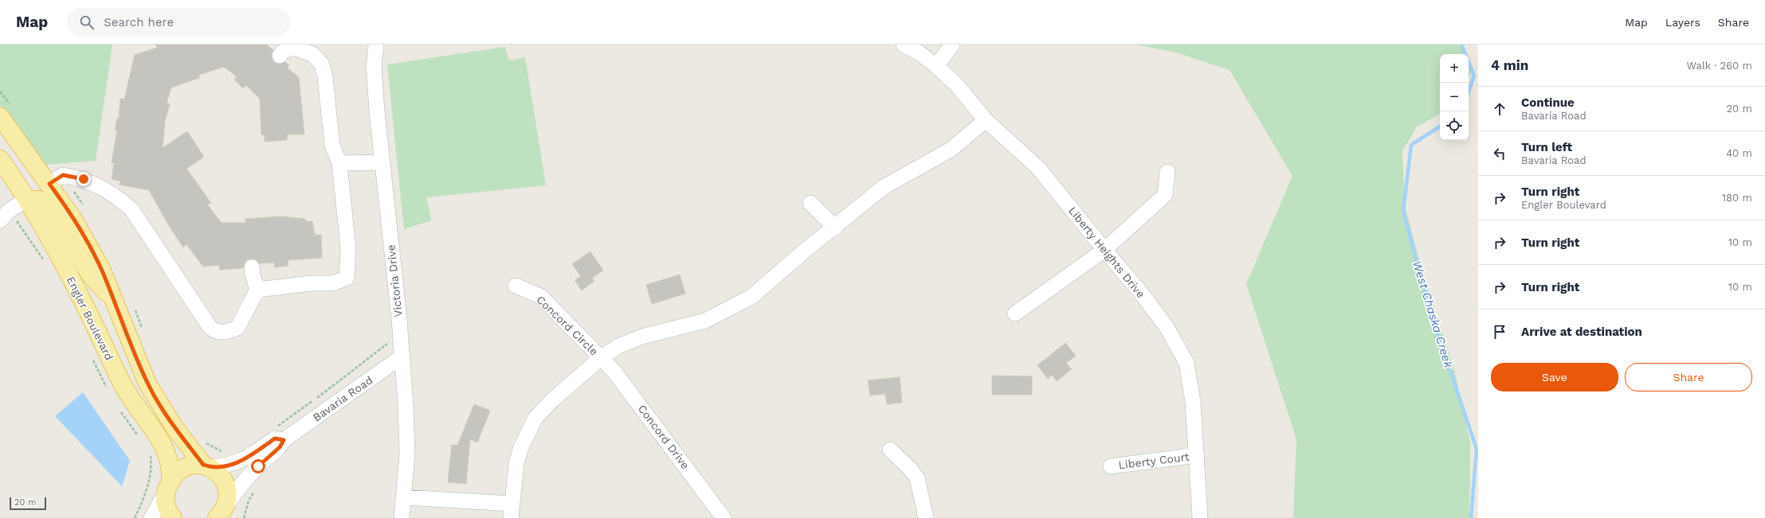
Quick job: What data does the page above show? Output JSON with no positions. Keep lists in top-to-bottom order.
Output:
{
  "streets": {
    "main road": ["Engler Boulevard"],
    "street": [
      "Liberty Heights Drive",
      "Victoria Drive",
      "Concord Circle",
      "Bavaria Road",
      "Concord Drive",
      "Liberty Court"
    ]
  },
  "crossings": [
    ["Liberty Heights Drive", "Liberty Court"],
    ["Victoria Drive", "Bavaria Road"],
    ["Concord Circle", "Concord Drive"]
  ],
  "water": ["West Chaska Creek"],
  "scale_bar": "20 m",
  "page": {
    "header": "Map",
    "search": "Search here",
    "nav": ["Map", "Layers", "Share"],
    "heading": ["4 min", "Walk · 260 m"],
    "map_buttons": ["+", "−"],
    "list": [
      ["Continue", "Bavaria Road", "20 m"],
      ["Turn left", "Bavaria Road", "40 m"],
      ["Turn right", "Engler Boulevard", "180 m"],
      ["Turn right", "10 m"],
      ["Turn right", "10 m"],
      "Arrive at destination"
    ],
    "buttons": ["Save", "Share"],
    "scale": "20 m"
  }
}
